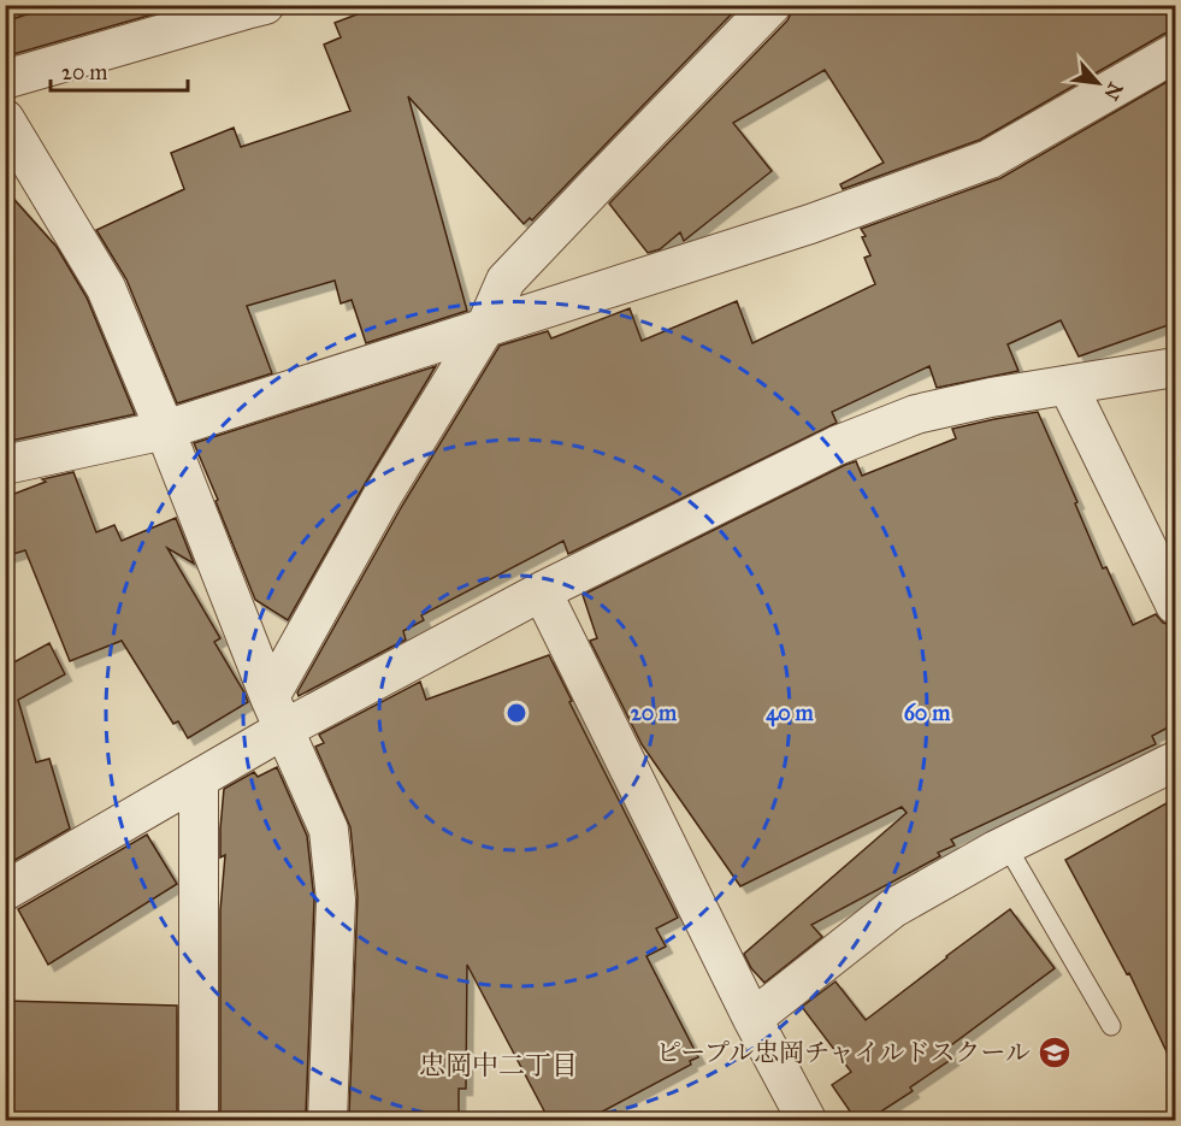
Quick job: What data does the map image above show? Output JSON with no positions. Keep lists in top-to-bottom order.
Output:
{
  "districts": ["忠岡中二丁目"],
  "places": {
    "school or university": ["ピープル忠岡チャイルドスクール"]
  },
  "scale_bar": "20 m",
  "north": "bottom right",
  "rings": ["20 m", "40 m", "60 m"]
}
